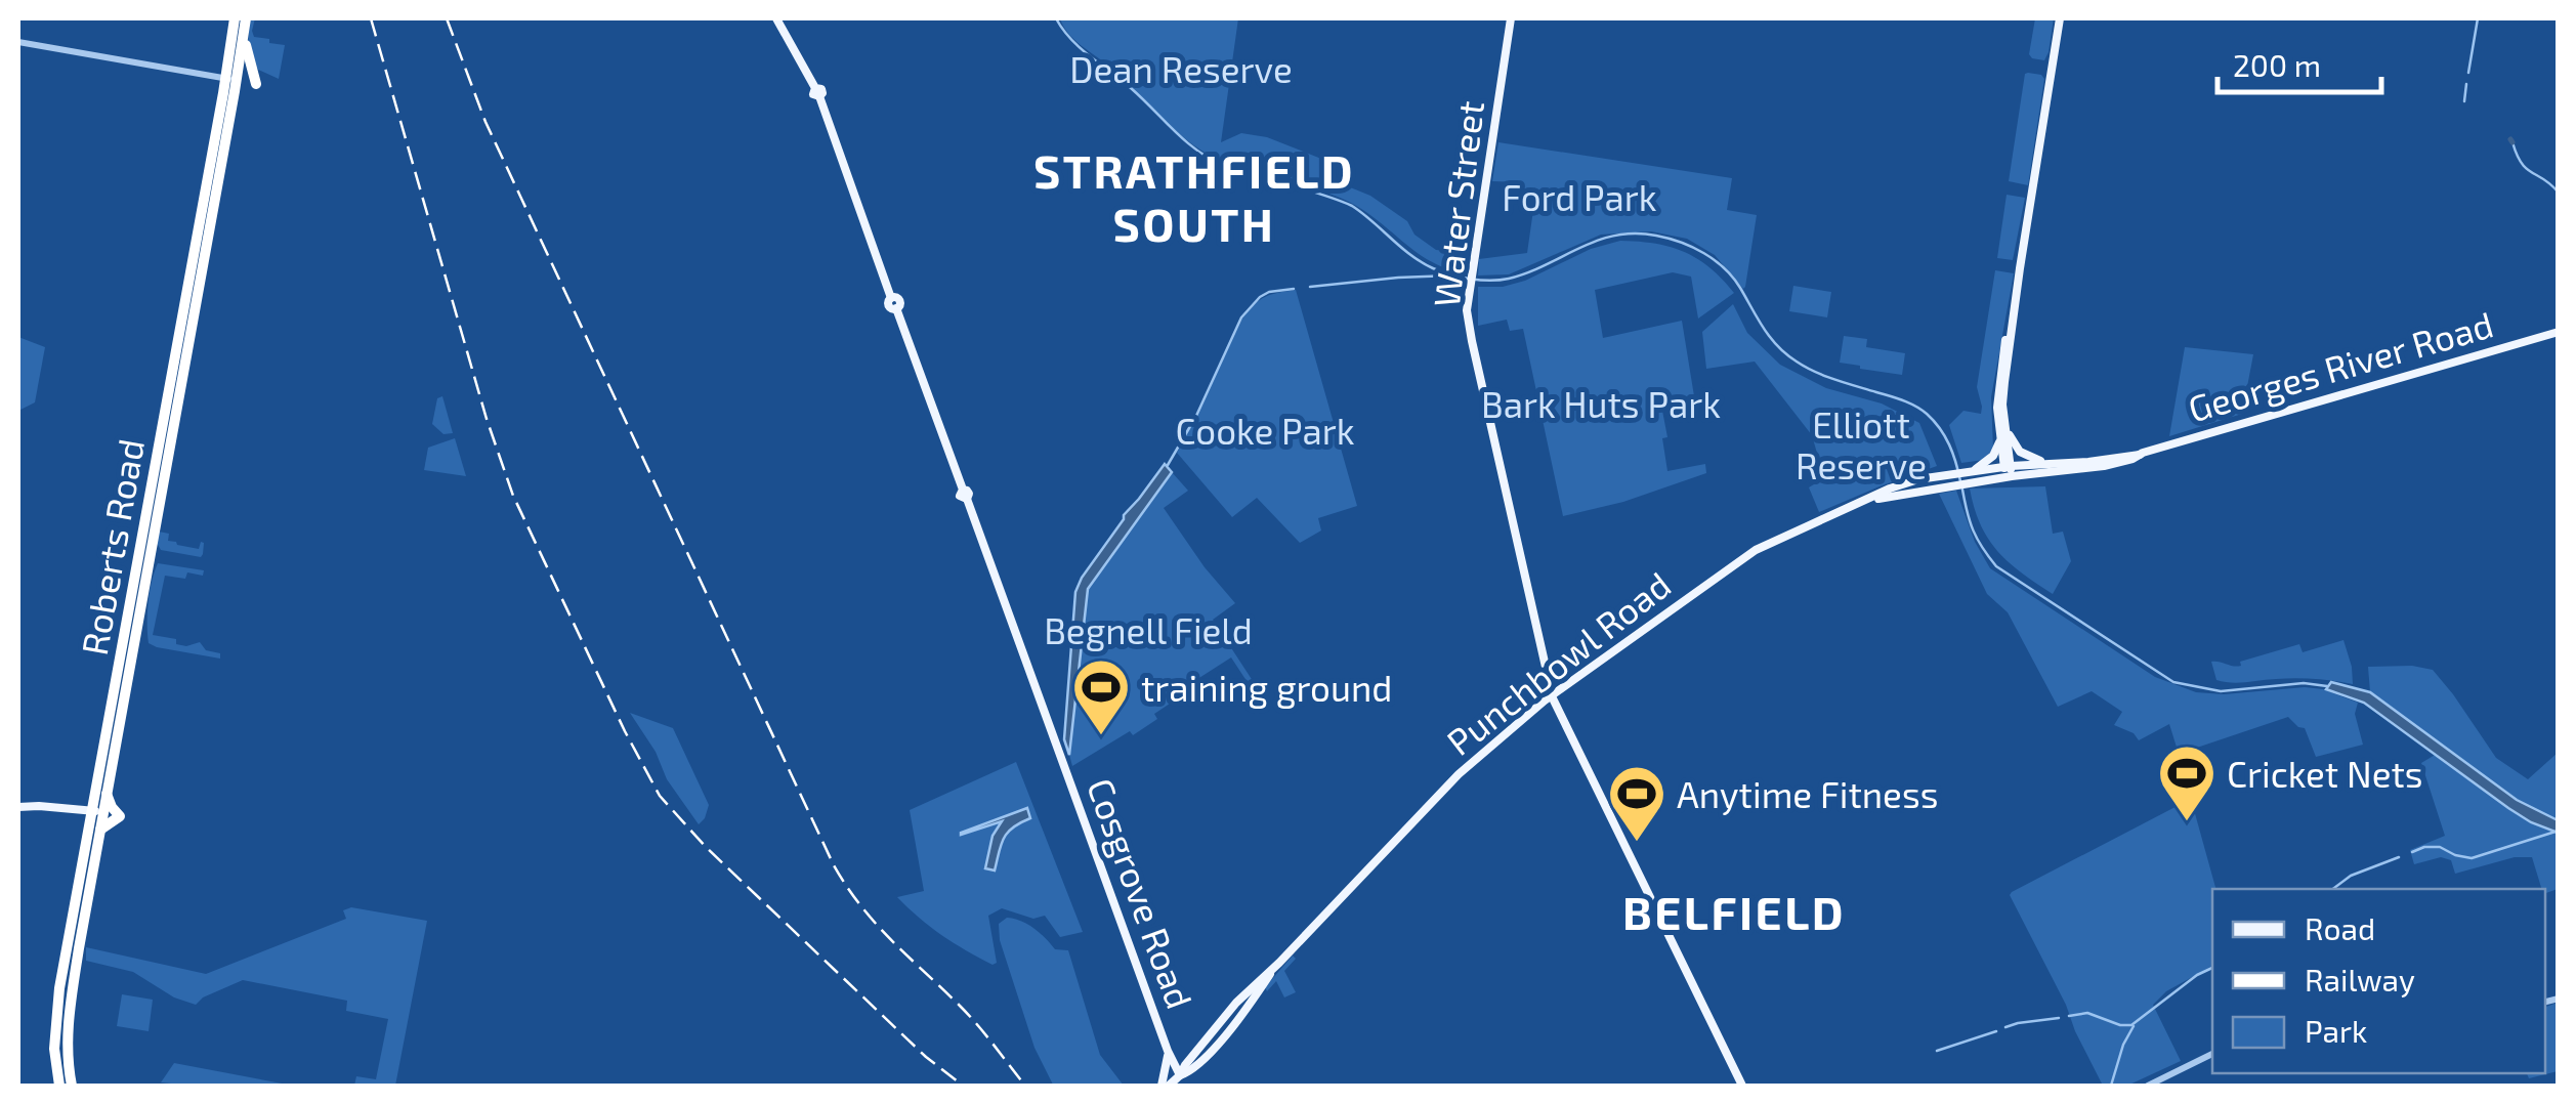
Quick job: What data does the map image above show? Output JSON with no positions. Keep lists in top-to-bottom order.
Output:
{
  "streets": {
    "highway": ["Roberts Road"],
    "main road": [
      "Water Street",
      "Georges River Road",
      "Punchbowl Road",
      "Cosgrove Road"
    ]
  },
  "crossings": [
    ["Water Street", "Punchbowl Road"],
    ["Georges River Road", "Punchbowl Road"],
    ["Punchbowl Road", "Cosgrove Road"]
  ],
  "districts": ["STRATHFIELD SOUTH", "BELFIELD"],
  "parks": [
    "Dean Reserve",
    "Ford Park",
    "Bark Huts Park",
    "Elliott Reserve",
    "Cooke Park",
    "Begnell Field"
  ],
  "places": {
    "sports": ["training ground", "Cricket Nets", "Anytime Fitness"]
  },
  "legend": ["Road", "Railway", "Park"],
  "scale_bar": "200 m"
}
